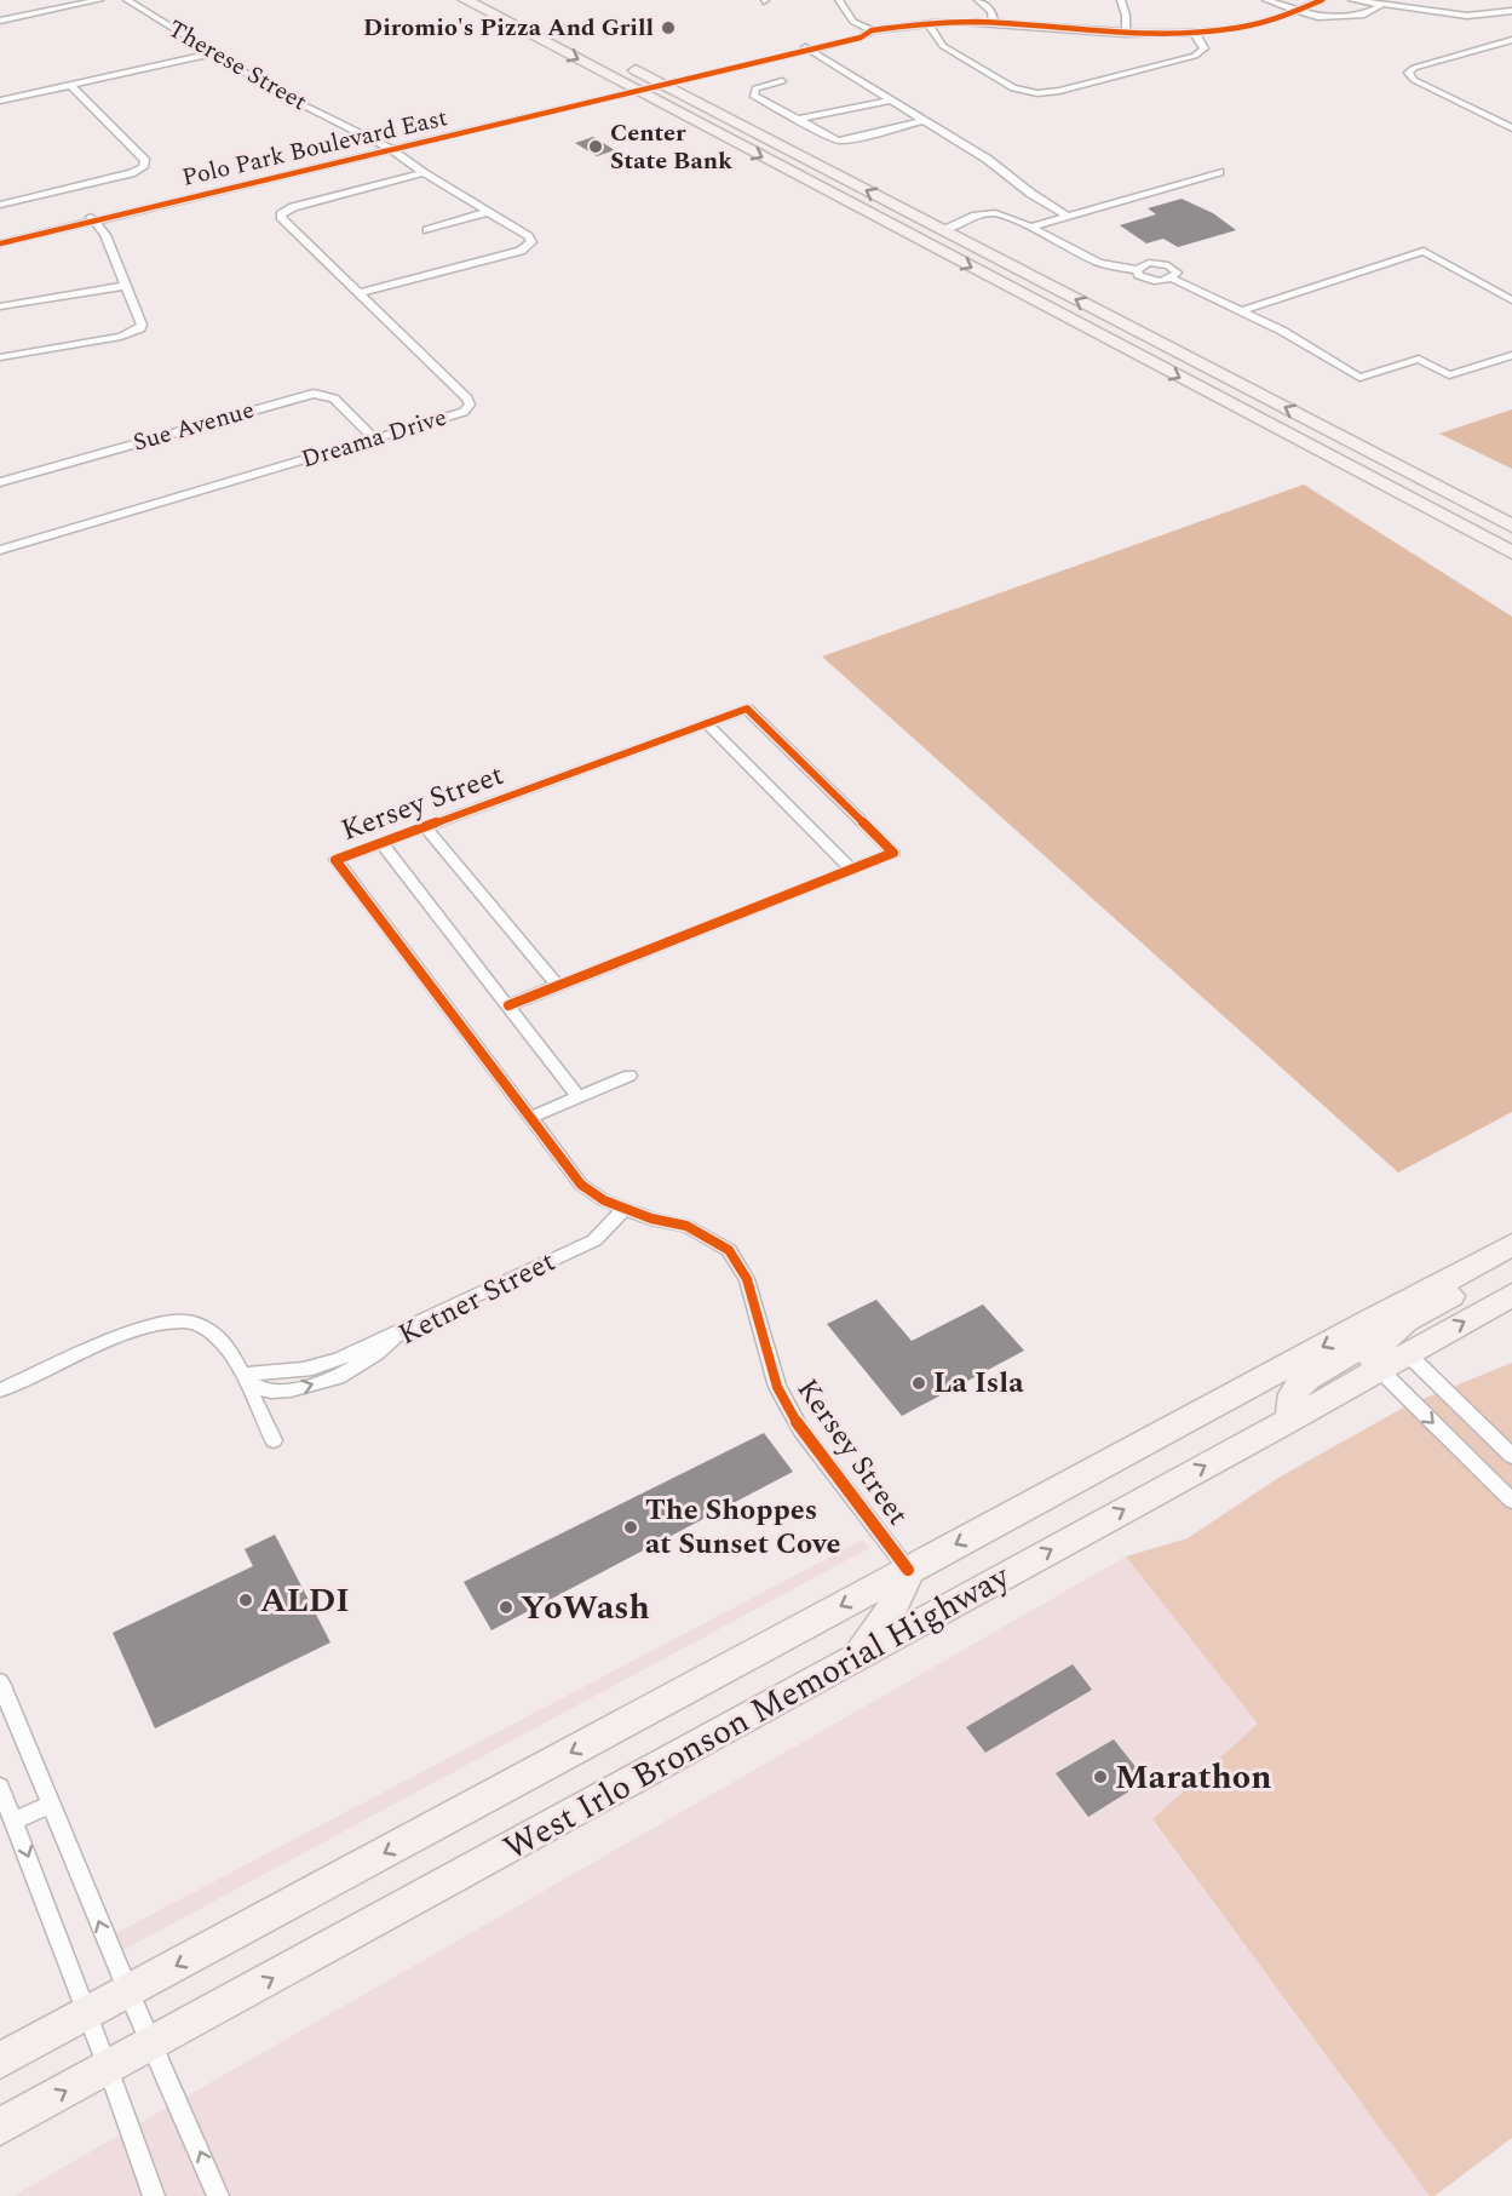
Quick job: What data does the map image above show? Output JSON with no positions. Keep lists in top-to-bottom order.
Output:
{
  "streets": {
    "highway": ["West Irlo Bronson Memorial Highway"],
    "street": [
      "Therese Street",
      "Polo Park Boulevard East",
      "Sue Avenue",
      "Dreama Drive",
      "Kersey Street",
      "Ketner Street"
    ]
  },
  "crossings": [
    ["Therese Street", "Polo Park Boulevard East"],
    ["Therese Street", "Dreama Drive"],
    ["Sue Avenue", "Dreama Drive"],
    ["Kersey Street", "Ketner Street"],
    ["Kersey Street", "West Irlo Bronson Memorial Highway"]
  ],
  "places": [
    "Diromio's Pizza And Grill",
    "Center State Bank",
    "La Isla",
    "The Shoppes at Sunset Cove",
    "ALDI",
    "YoWash",
    "Marathon"
  ]
}
